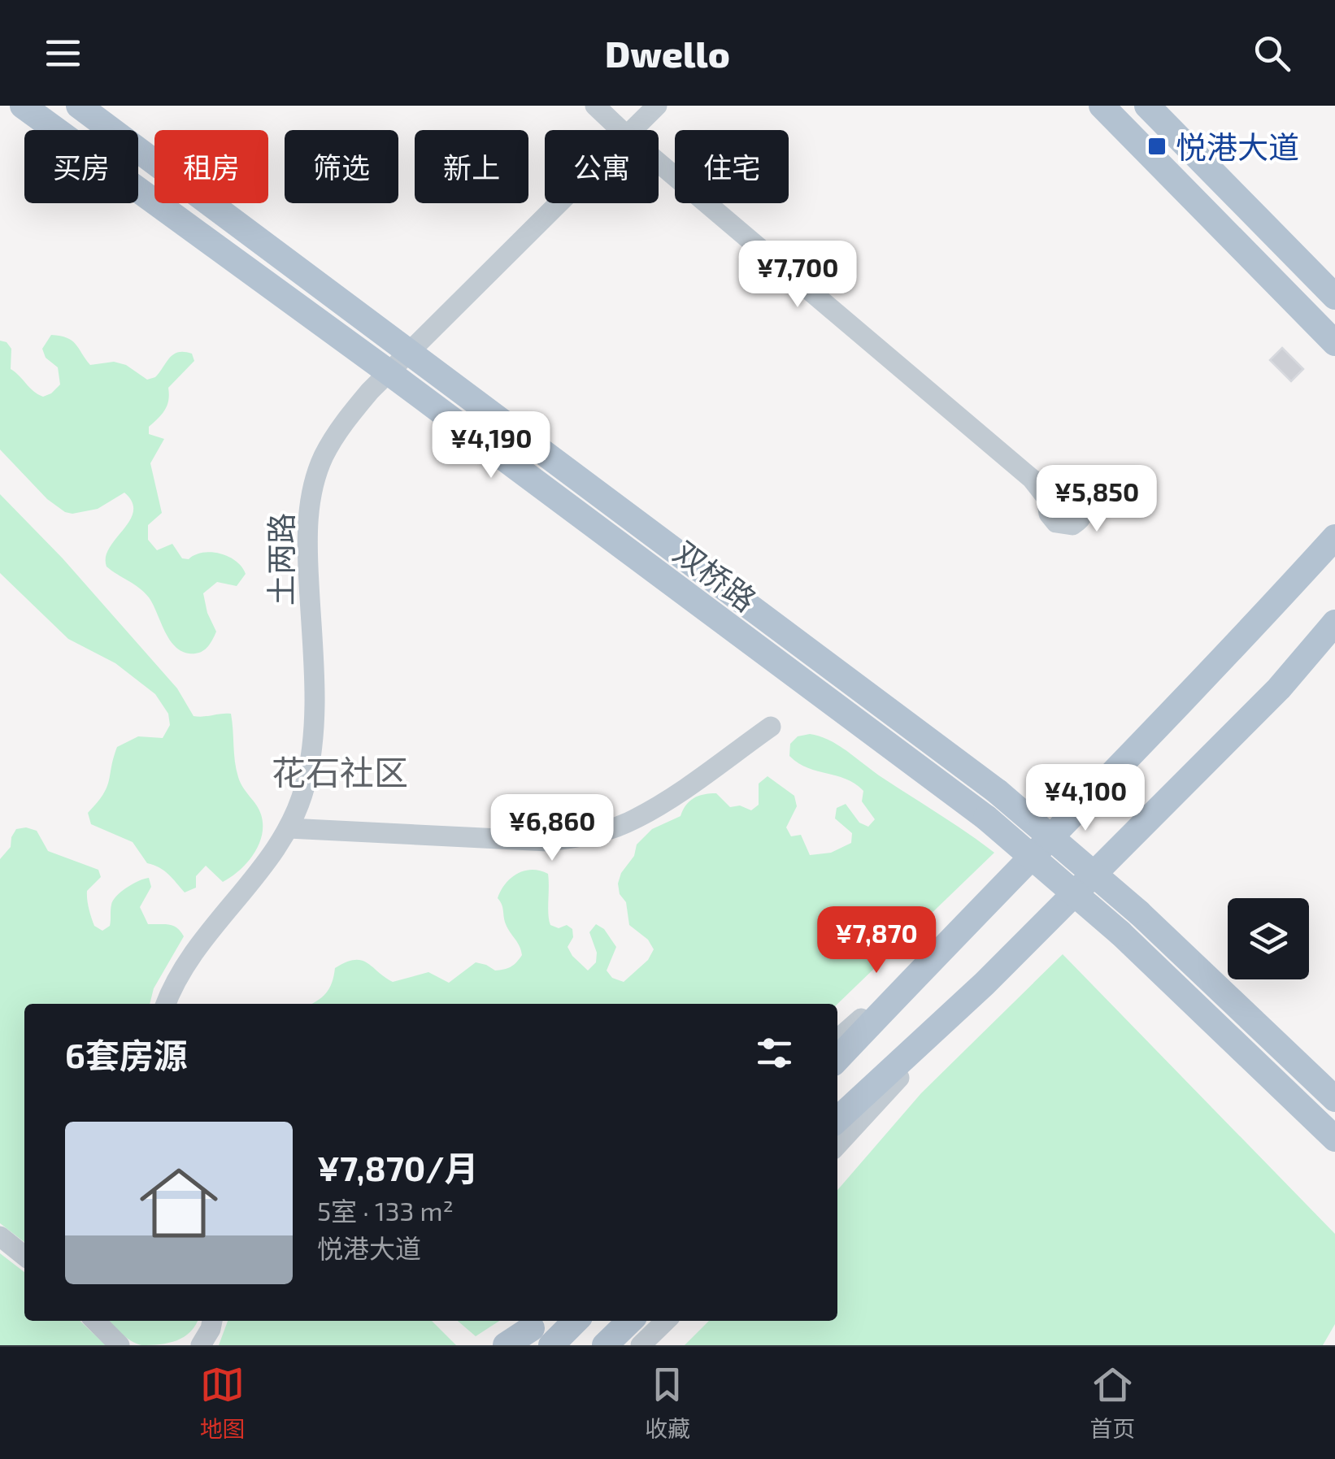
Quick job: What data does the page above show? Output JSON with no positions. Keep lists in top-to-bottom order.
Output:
{
  "streets": {
    "main road": ["双桥路"],
    "street": ["土两路"]
  },
  "crossings": [
    ["土两路", "双桥路"]
  ],
  "districts": ["花石社区"],
  "places": {
    "transit": ["悦港大道"]
  },
  "page": {
    "header": "Dwello",
    "chip": [
      "买房",
      "租房",
      "筛选",
      "新上",
      "公寓",
      "住宅"
    ],
    "price": [
      "¥7,700",
      "¥4,190",
      "¥5,850",
      "¥4,100",
      "¥6,860",
      "¥7,870"
    ],
    "heading": "6套房源",
    "list": [
      {
        "name": "¥7,870/月",
        "note": "5室 · 133 m² · 悦港大道"
      }
    ],
    "tabs": ["地图", "收藏", "首页"]
  }
}
